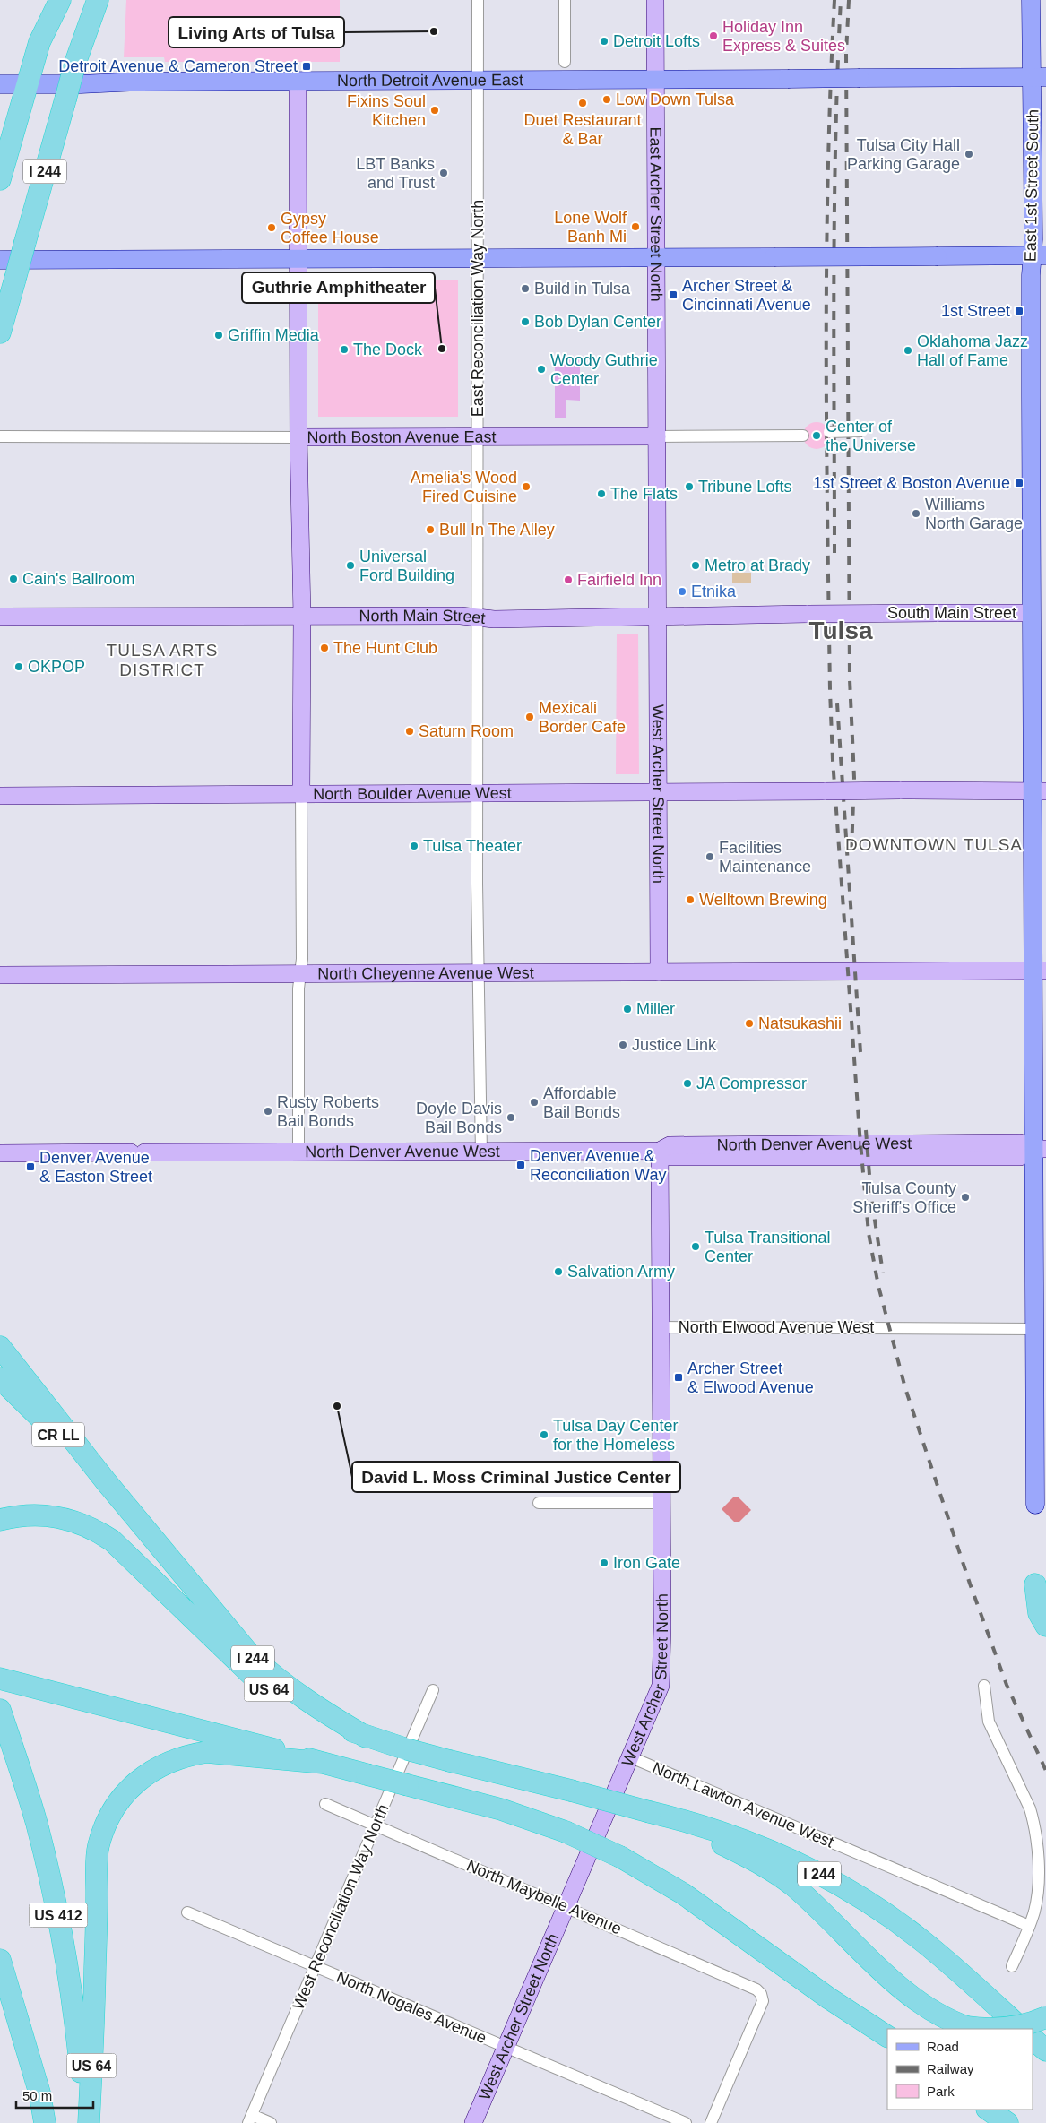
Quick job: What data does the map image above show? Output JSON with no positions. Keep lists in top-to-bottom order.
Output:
{
  "streets": {
    "highway": [
      "I 244",
      "CR LL",
      "US 64",
      "US 412"
    ],
    "main road": ["North Detroit Avenue East", "East 1st Street South"],
    "street": [
      "East Archer Street North",
      "East Reconciliation Way North",
      "North Boston Avenue East",
      "South Main Street",
      "North Main Street",
      "North Boulder Avenue West",
      "West Archer Street North",
      "North Cheyenne Avenue West",
      "North Denver Avenue West",
      "North Elwood Avenue West",
      "North Lawton Avenue West",
      "North Maybelle Avenue",
      "West Reconciliation Way North",
      "North Nogales Avenue"
    ]
  },
  "crossings": [
    ["North Detroit Avenue East", "East 1st Street South"],
    ["North Detroit Avenue East", "East Archer Street North"],
    ["North Detroit Avenue East", "East Reconciliation Way North"],
    ["I 244", "CR LL"],
    ["I 244", "US 64"],
    ["East 1st Street South", "South Main Street"],
    ["East 1st Street South", "North Boulder Avenue West"],
    ["East 1st Street South", "North Cheyenne Avenue West"],
    ["East 1st Street South", "North Denver Avenue West"],
    ["East 1st Street South", "North Elwood Avenue West"],
    ["East Archer Street North", "North Boston Avenue East"],
    ["East Archer Street North", "North Main Street"],
    ["East Archer Street North", "West Archer Street North"],
    ["East Reconciliation Way North", "North Boston Avenue East"],
    ["East Reconciliation Way North", "North Main Street"],
    ["South Main Street", "North Main Street"],
    ["North Main Street", "West Archer Street North"],
    ["North Boulder Avenue West", "West Archer Street North"],
    ["West Archer Street North", "North Cheyenne Avenue West"],
    ["West Archer Street North", "North Denver Avenue West"],
    ["West Archer Street North", "North Elwood Avenue West"],
    ["West Archer Street North", "North Lawton Avenue West"],
    ["West Archer Street North", "North Maybelle Avenue"],
    ["West Archer Street North", "North Nogales Avenue"],
    ["North Maybelle Avenue", "West Reconciliation Way North"],
    ["West Reconciliation Way North", "North Nogales Avenue"]
  ],
  "districts": ["Tulsa", "TULSA ARTS DISTRICT", "DOWNTOWN TULSA"],
  "places": {
    "other": [
      "Living Arts of Tulsa",
      "Holiday Inn Express & Suites",
      "Detroit Lofts",
      "Low Down Tulsa",
      "Duet Restaurant & Bar",
      "Fixins Soul Kitchen",
      "Tulsa City Hall Parking Garage",
      "LBT Banks and Trust",
      "Lone Wolf Banh Mi",
      "Gypsy Coffee House",
      "Build in Tulsa",
      "Bob Dylan Center",
      "Griffin Media",
      "Guthrie Amphitheater",
      "The Dock",
      "Oklahoma Jazz Hall of Fame",
      "Woody Guthrie Center",
      "Center of the Universe",
      "Amelia's Wood Fired Cuisine",
      "Tribune Lofts",
      "The Flats",
      "Williams North Garage",
      "Bull In The Alley",
      "Universal Ford Building",
      "Metro at Brady",
      "Cain's Ballroom",
      "Fairfield Inn",
      "Etnika",
      "The Hunt Club",
      "OKPOP",
      "Mexicali Border Cafe",
      "Saturn Room",
      "Tulsa Theater",
      "Facilities Maintenance",
      "Welltown Brewing",
      "Miller",
      "Natsukashii",
      "Justice Link",
      "JA Compressor",
      "Affordable Bail Bonds",
      "Rusty Roberts Bail Bonds",
      "Doyle Davis Bail Bonds",
      "Tulsa County Sheriff's Office",
      "Tulsa Transitional Center",
      "Salvation Army",
      "David L. Moss Criminal Justice Center",
      "Tulsa Day Center for the Homeless",
      "Iron Gate"
    ],
    "transit": [
      "Detroit Avenue & Cameron Street",
      "Archer Street & Cincinnati Avenue",
      "1st Street",
      "1st Street & Boston Avenue",
      "Denver Avenue & Reconciliation Way",
      "Denver Avenue & Easton Street",
      "Archer Street & Elwood Avenue"
    ]
  },
  "legend": ["Road", "Railway", "Park"],
  "scale_bar": "50 m"
}
